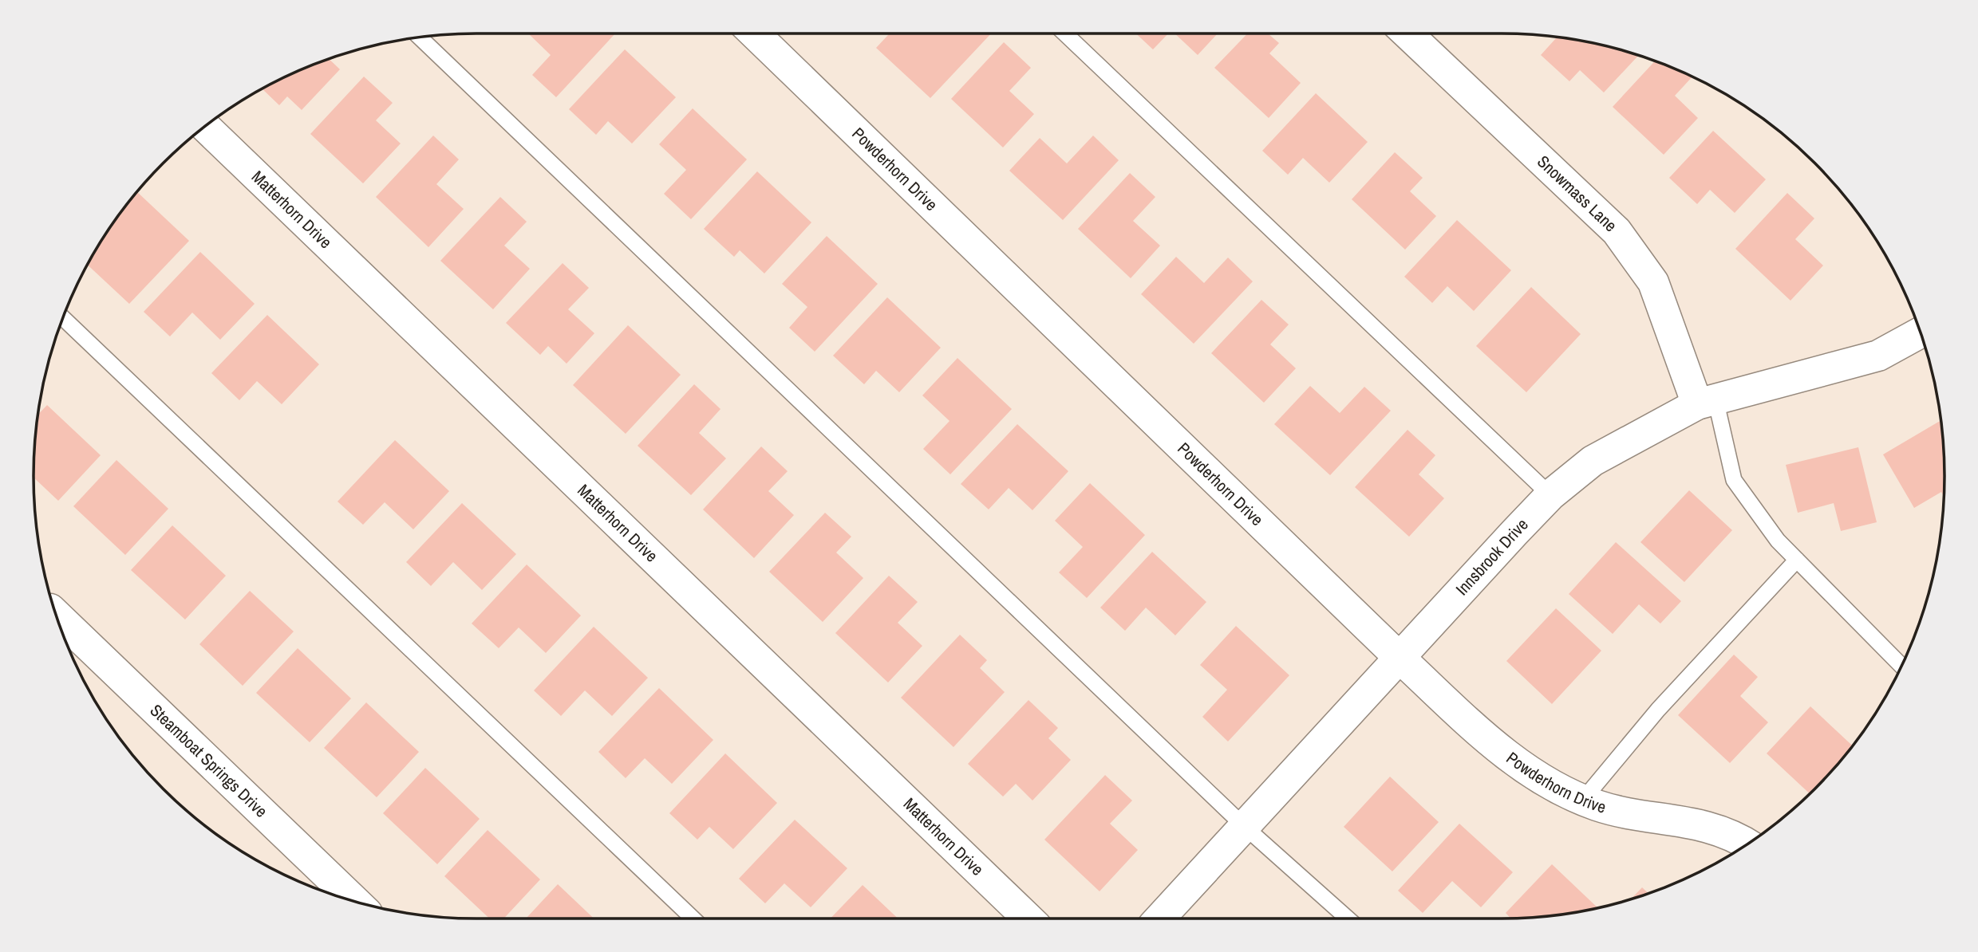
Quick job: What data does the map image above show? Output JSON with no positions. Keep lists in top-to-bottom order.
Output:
{
  "streets": {
    "street": [
      "Powderhorn Drive",
      "Snowmass Lane",
      "Matterhorn Drive",
      "Innsbrook Drive",
      "Steamboat Springs Drive"
    ]
  },
  "crossings": [
    ["Powderhorn Drive", "Innsbrook Drive"],
    ["Snowmass Lane", "Innsbrook Drive"]
  ]
}
